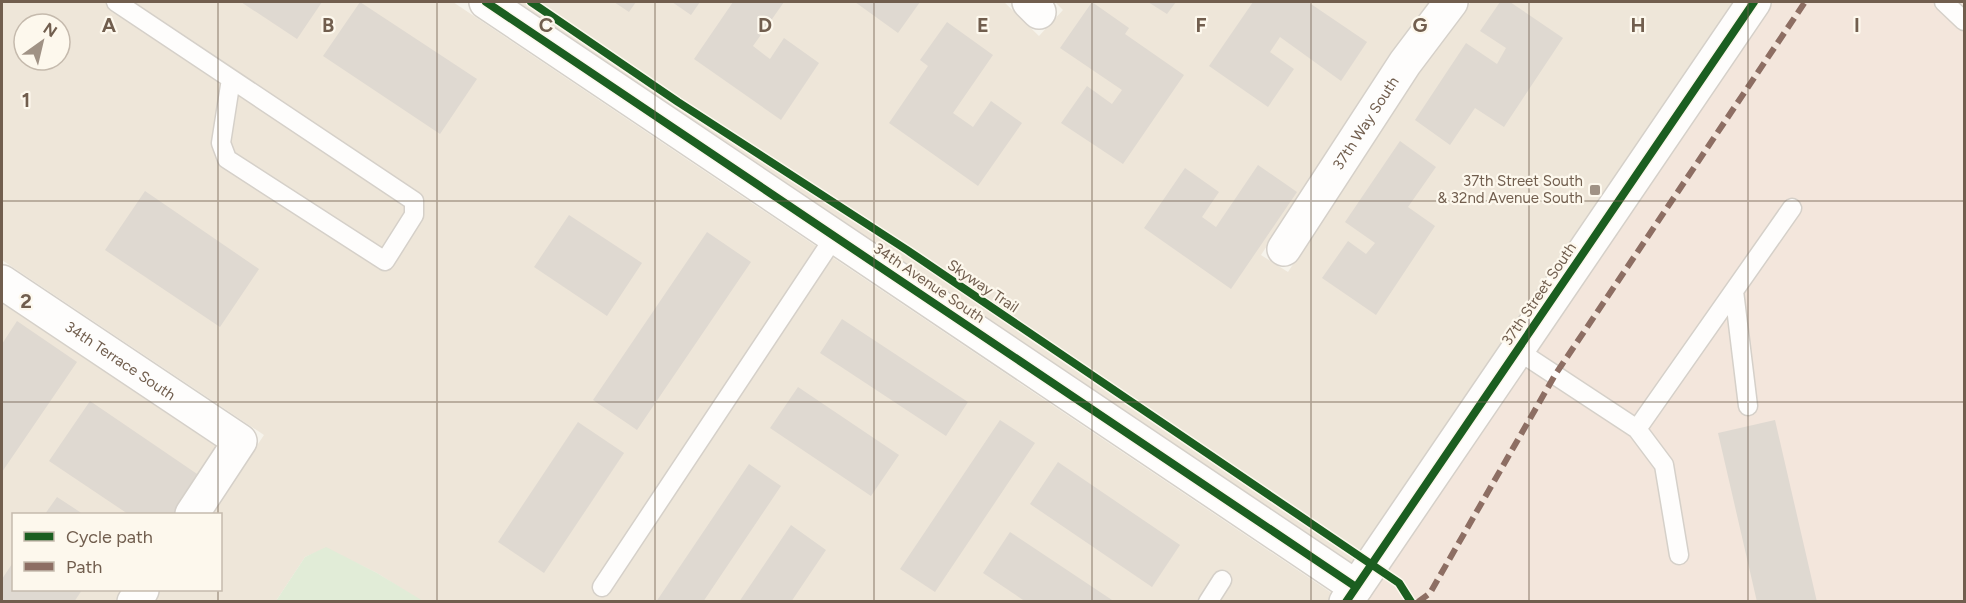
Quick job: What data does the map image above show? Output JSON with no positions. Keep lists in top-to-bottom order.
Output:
{
  "streets": {
    "street": [
      "37th Way South",
      "34th Avenue South",
      "37th Street South",
      "34th Terrace South"
    ],
    "cycle path": ["Skyway Trail"]
  },
  "crossings": [
    ["34th Avenue South", "37th Street South"]
  ],
  "places": {
    "transit": ["37th Street South & 32nd Avenue South"]
  },
  "legend": ["Cycle path", "Path"],
  "north": "top right",
  "grid": {
    "columns": [
      "A",
      "B",
      "C",
      "D",
      "E",
      "F",
      "G",
      "H",
      "I"
    ],
    "rows": ["1", "2"]
  }
}
